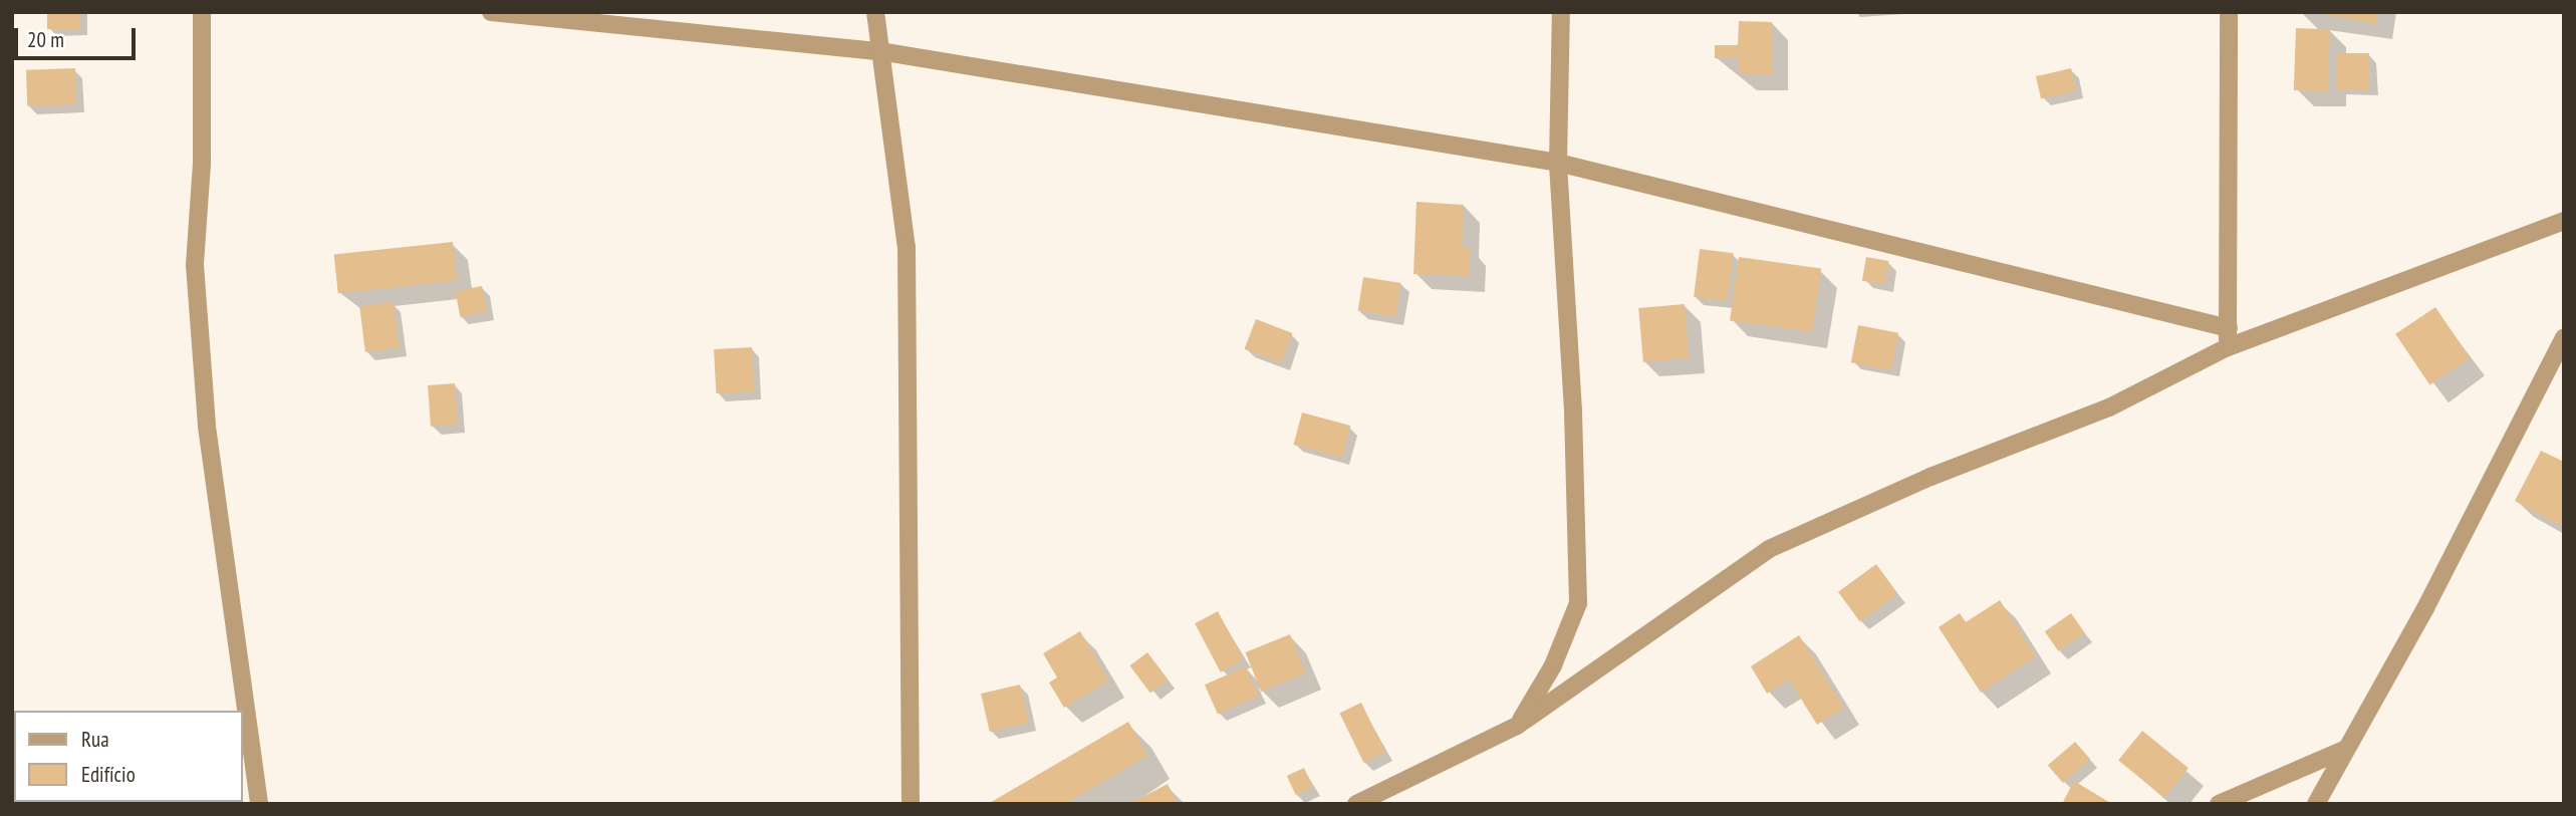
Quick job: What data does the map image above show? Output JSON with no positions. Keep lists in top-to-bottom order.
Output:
{
  "legend": ["Rua", "Edifício"],
  "scale_bar": "20 m"
}
